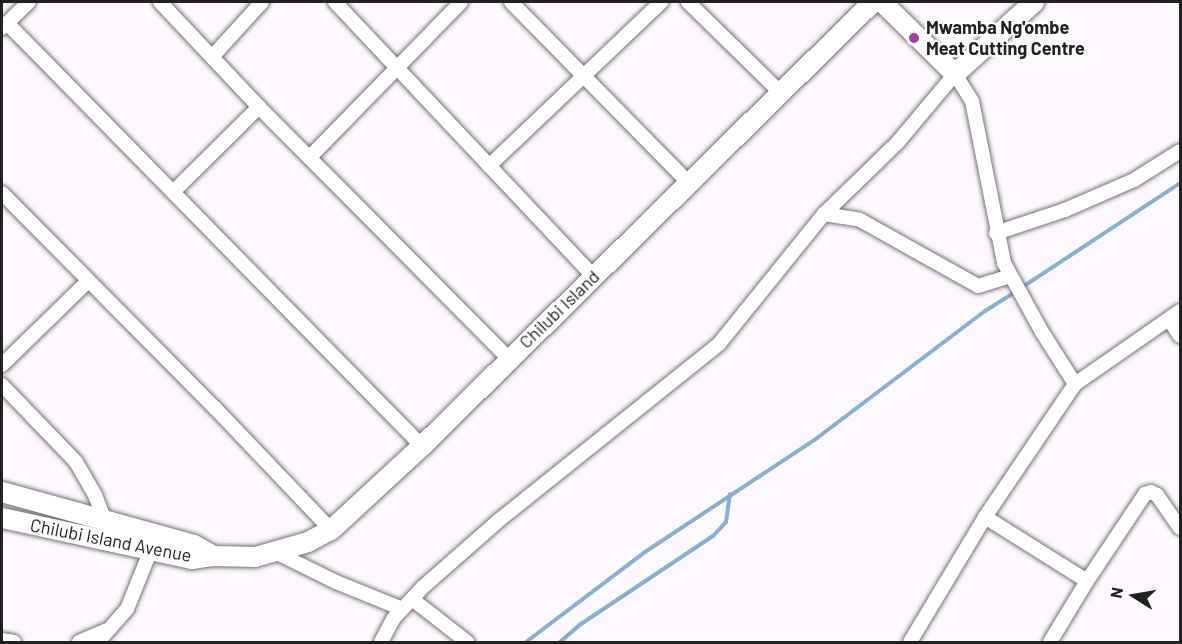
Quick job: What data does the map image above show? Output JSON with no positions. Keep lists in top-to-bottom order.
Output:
{
  "streets": {
    "street": ["Chilubi Island", "Chilubi Island Avenue"]
  },
  "crossings": [
    ["Chilubi Island", "Chilubi Island Avenue"]
  ],
  "places": ["Mwamba Ng'ombe Meat Cutting Centre"],
  "north": "left"
}
